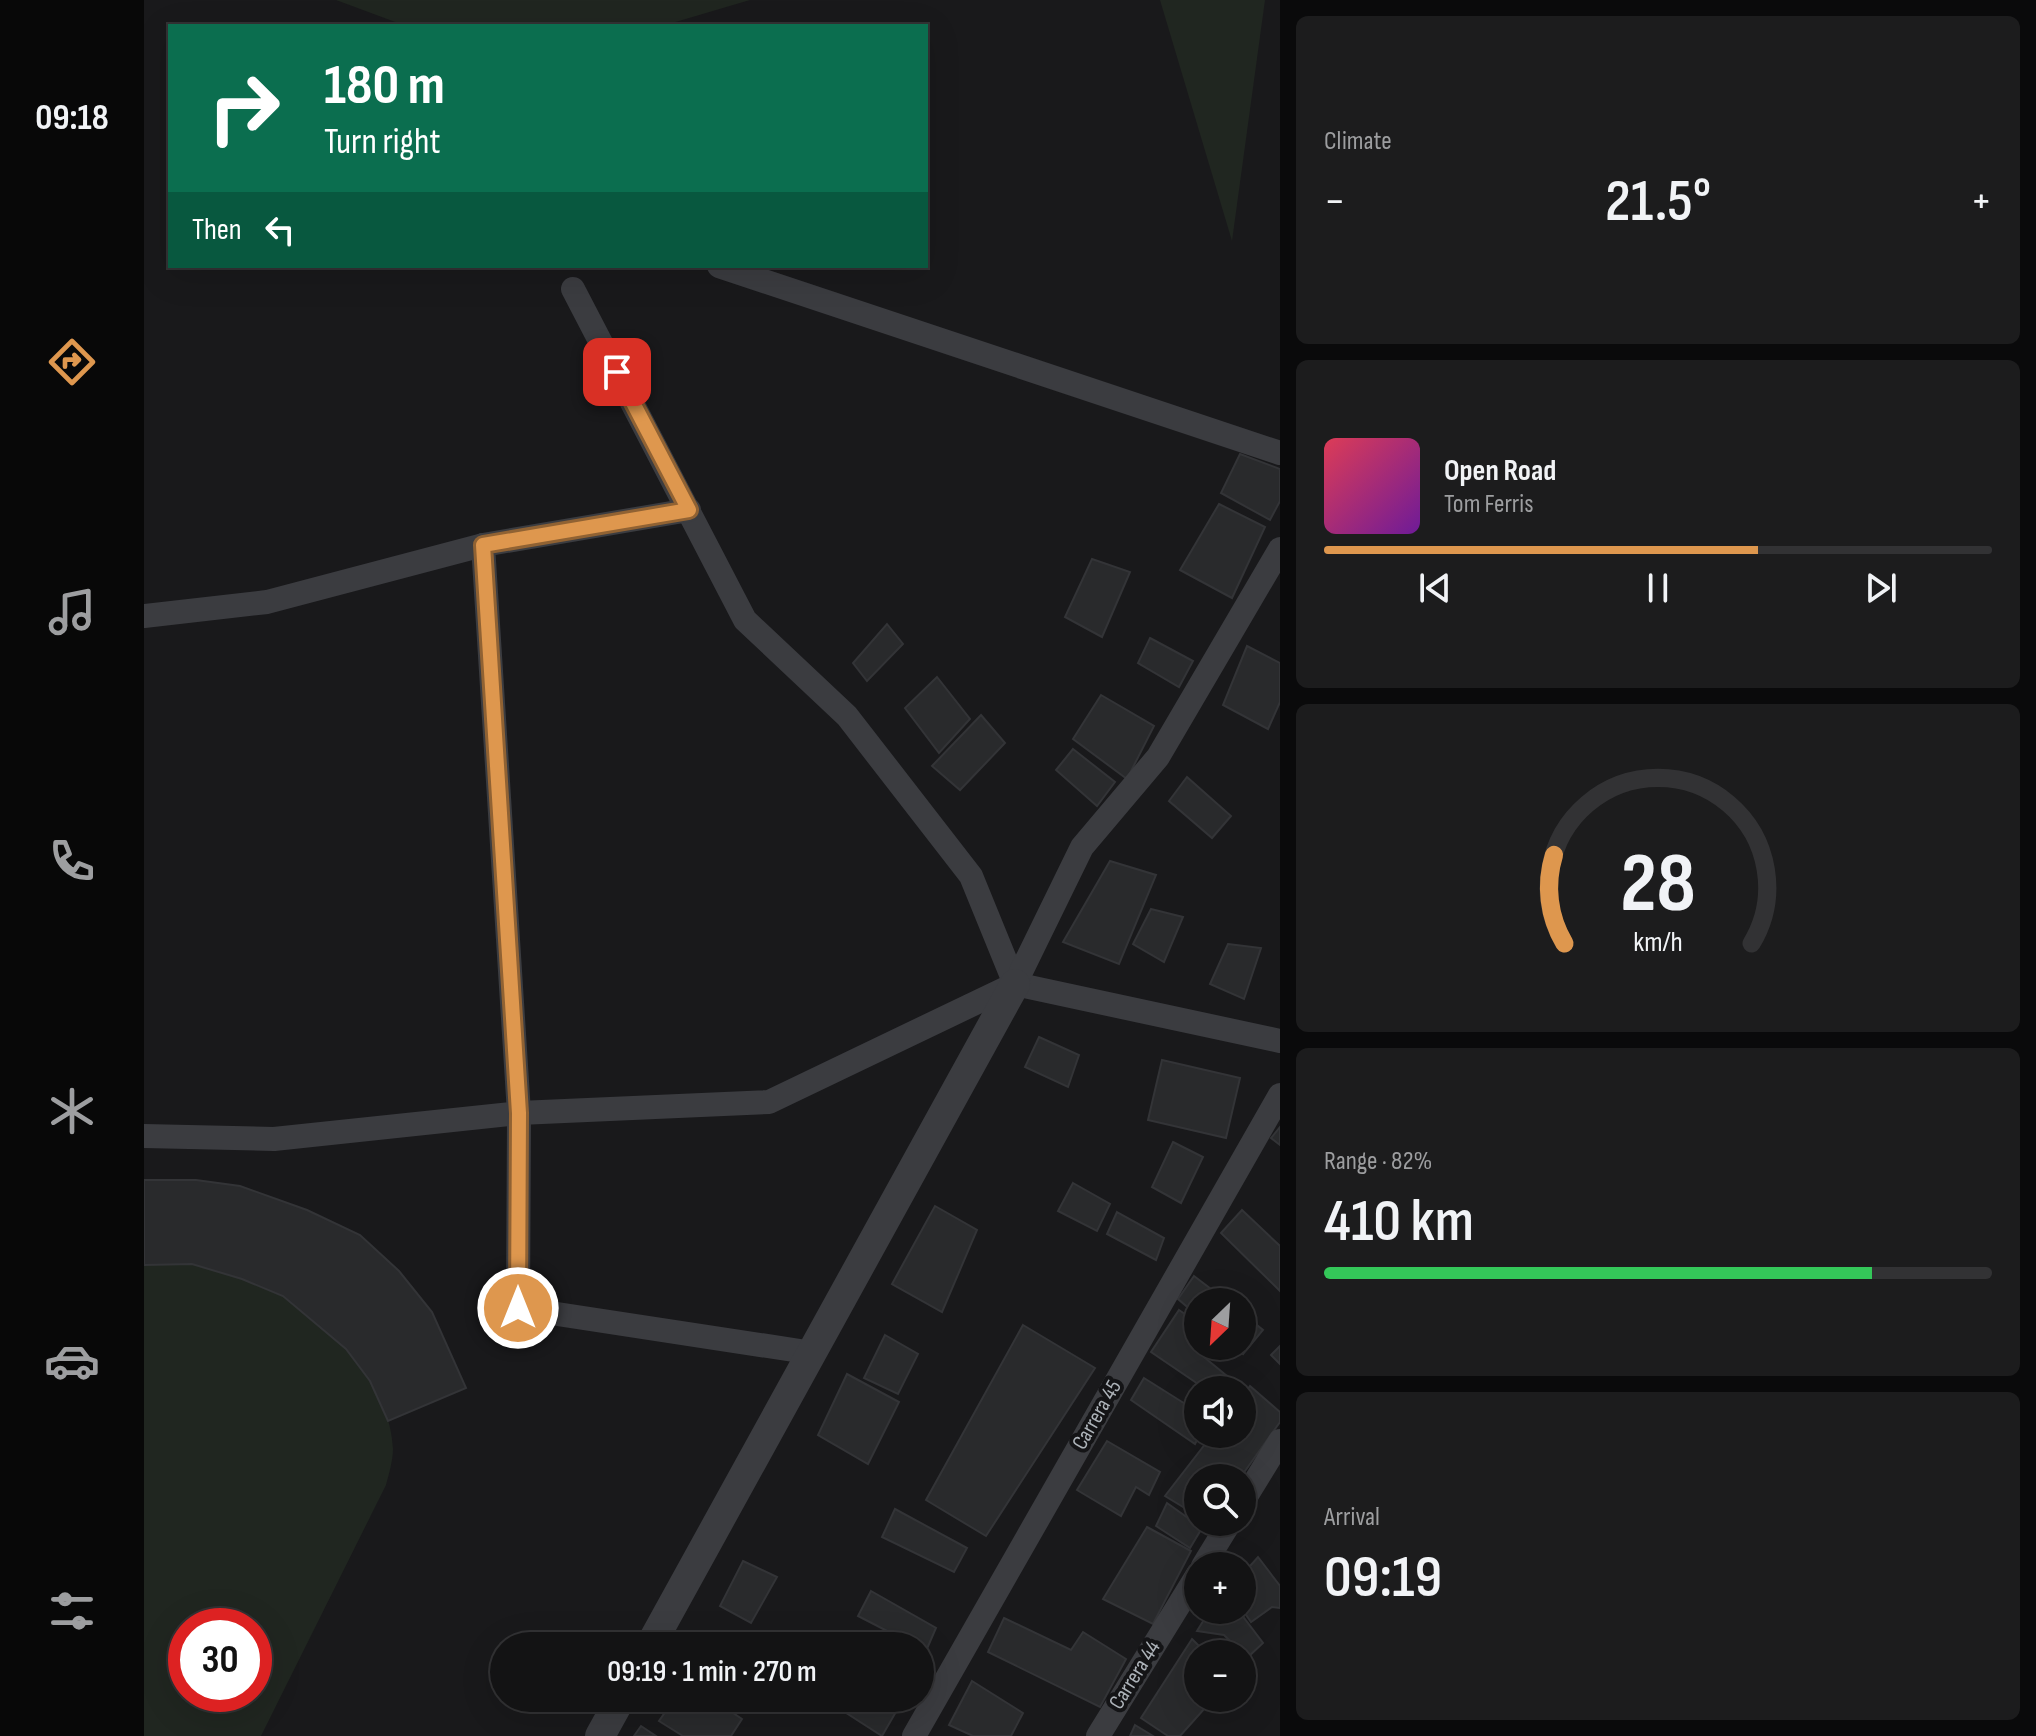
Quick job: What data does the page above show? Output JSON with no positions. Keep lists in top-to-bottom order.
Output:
{
  "streets": {
    "street": ["Carrera 45", "Carrera 44"]
  },
  "north": "bottom left",
  "page": {
    "tabs": "09:18",
    "tile": [
      "Climate",
      ["Range · 82%", "410 km"],
      ["Arrival", "09:19"]
    ],
    "turn": ["180 m", "Turn right"],
    "heat": ["−", "21.5°", "+"],
    "then": "Then",
    "song": ["Open Road", "Tom Ferris"],
    "map_buttons": ["+", "−"],
    "limit": "30",
    "trip": "09:19 · 1 min · 270 m",
    "gauge": ["28", "km/h"]
  }
}
